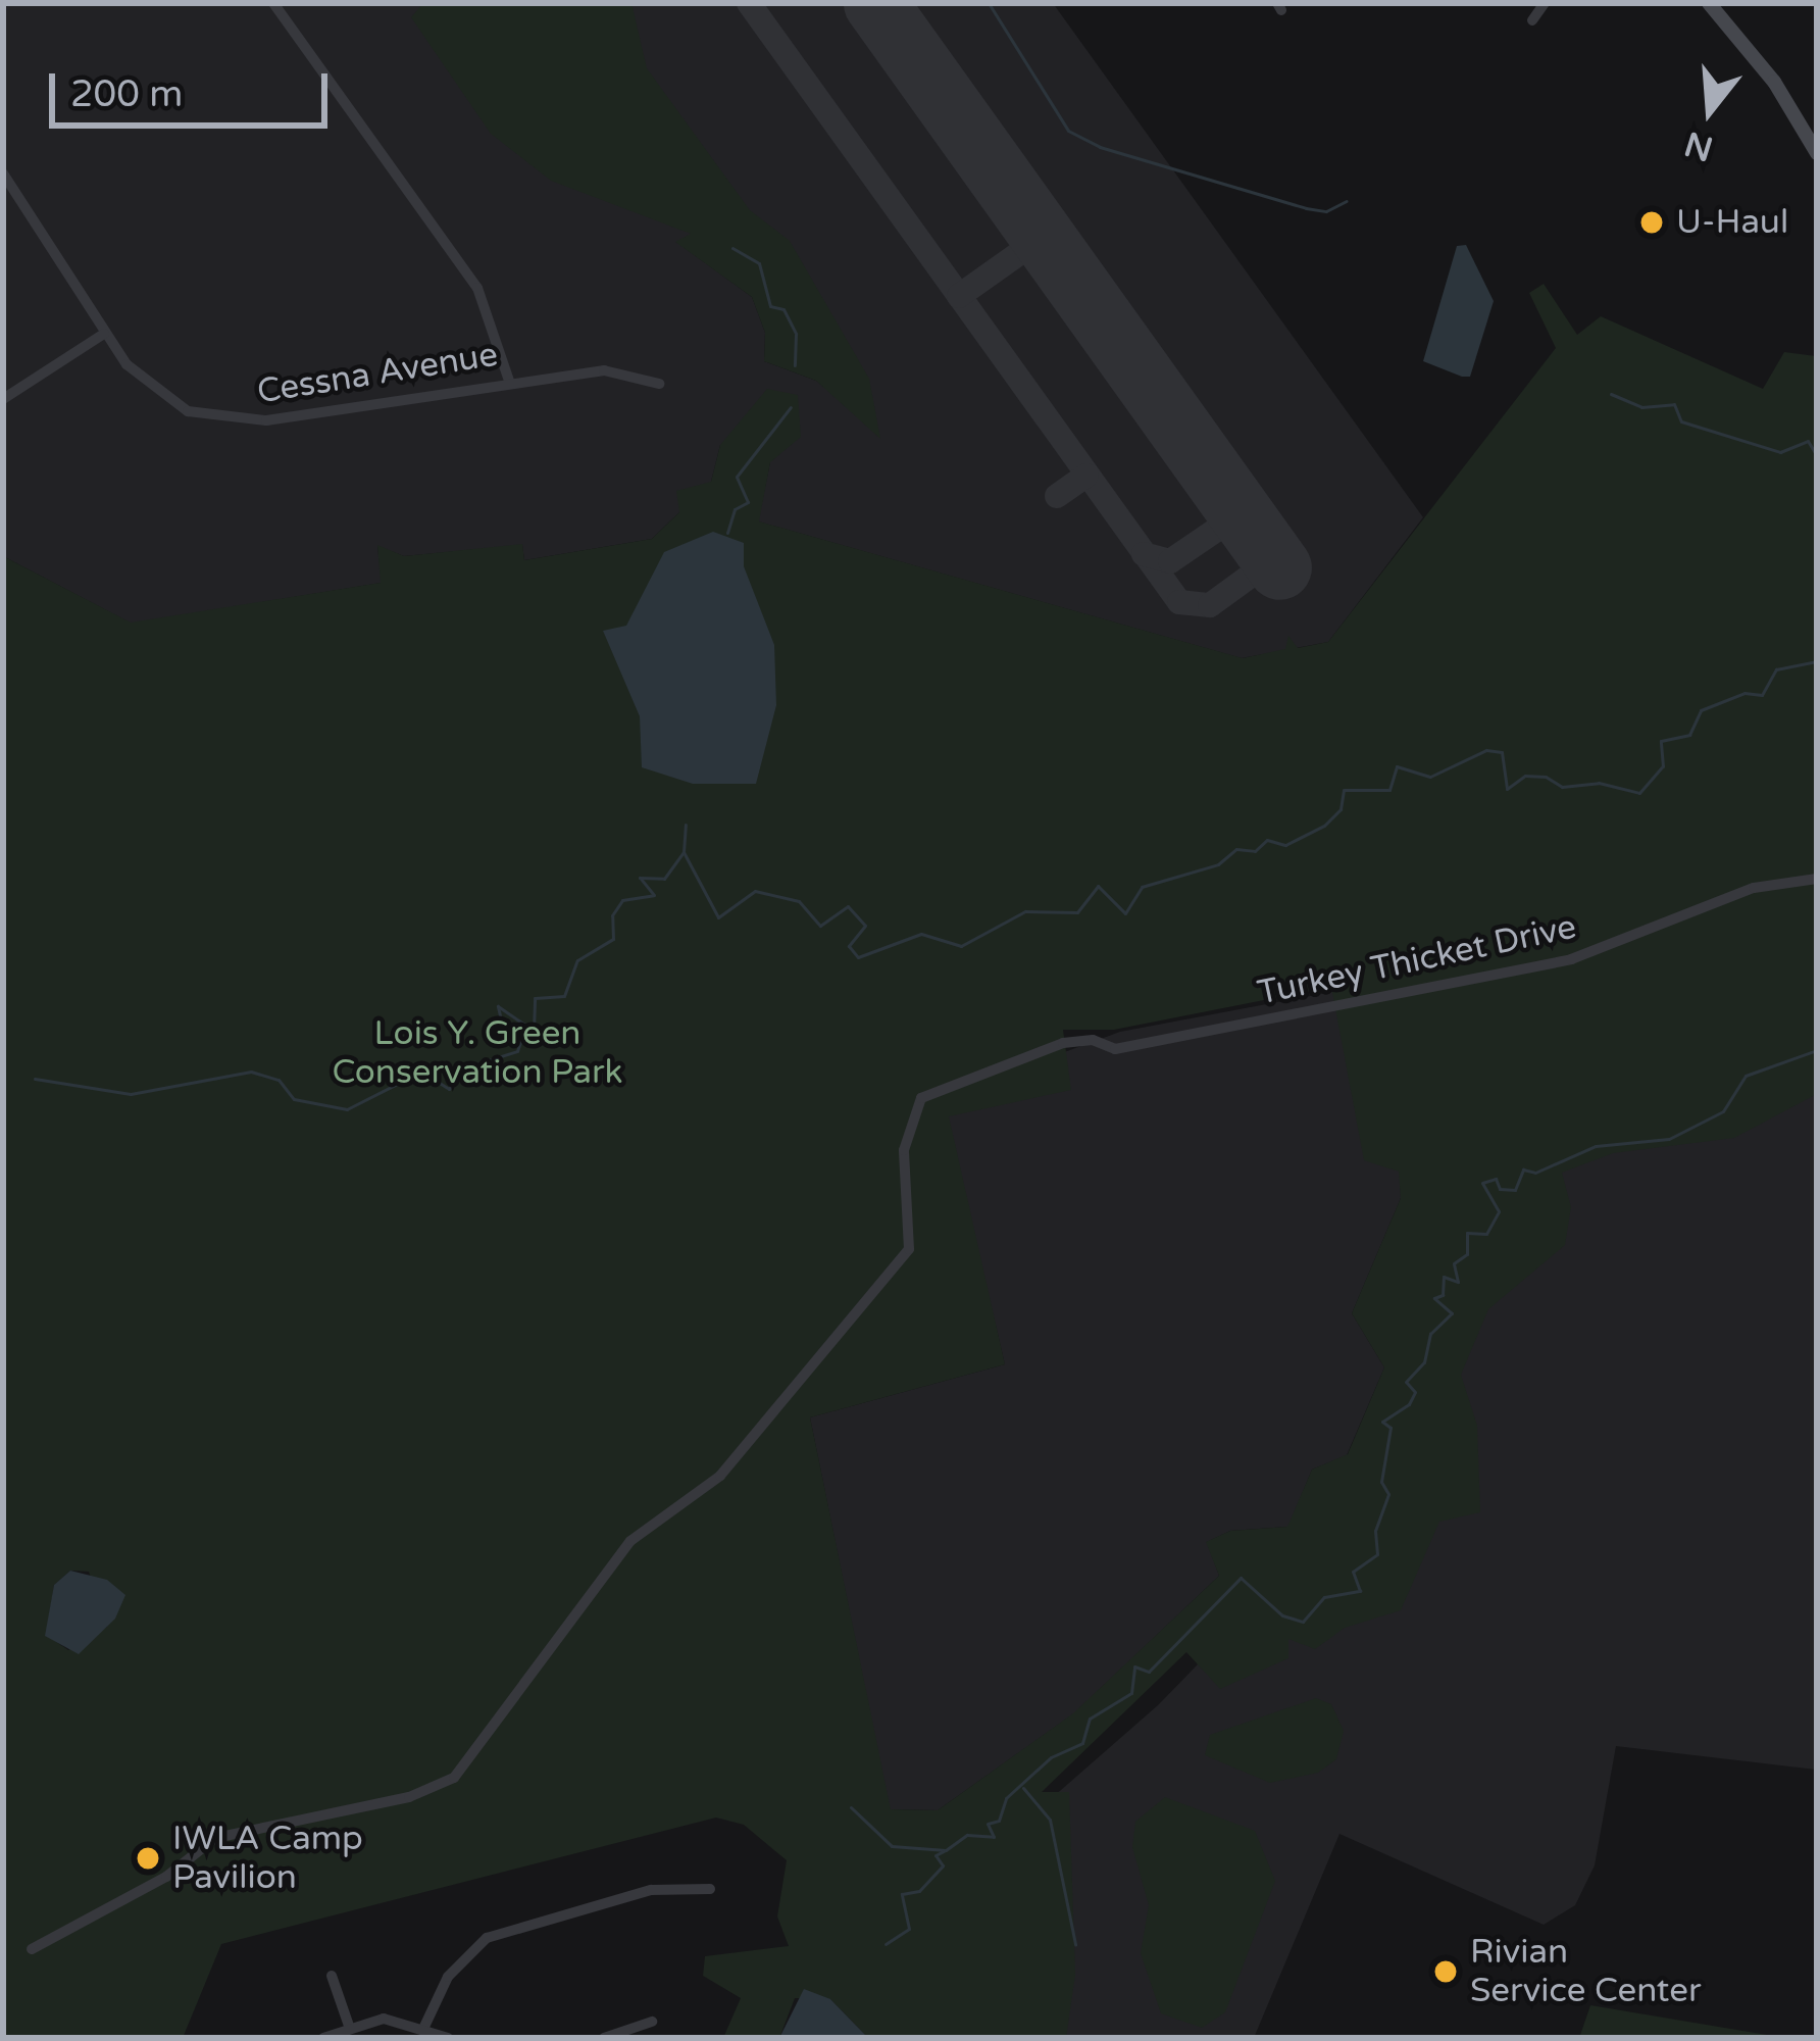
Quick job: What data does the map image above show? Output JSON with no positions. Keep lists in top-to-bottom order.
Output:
{
  "streets": {
    "street": ["Cessna Avenue", "Turkey Thicket Drive"]
  },
  "parks": ["Lois Y. Green Conservation Park"],
  "places": ["U-Haul", "IWLA Camp Pavilion", "Rivian Service Center"],
  "scale_bar": "200 m",
  "north": "bottom"
}
